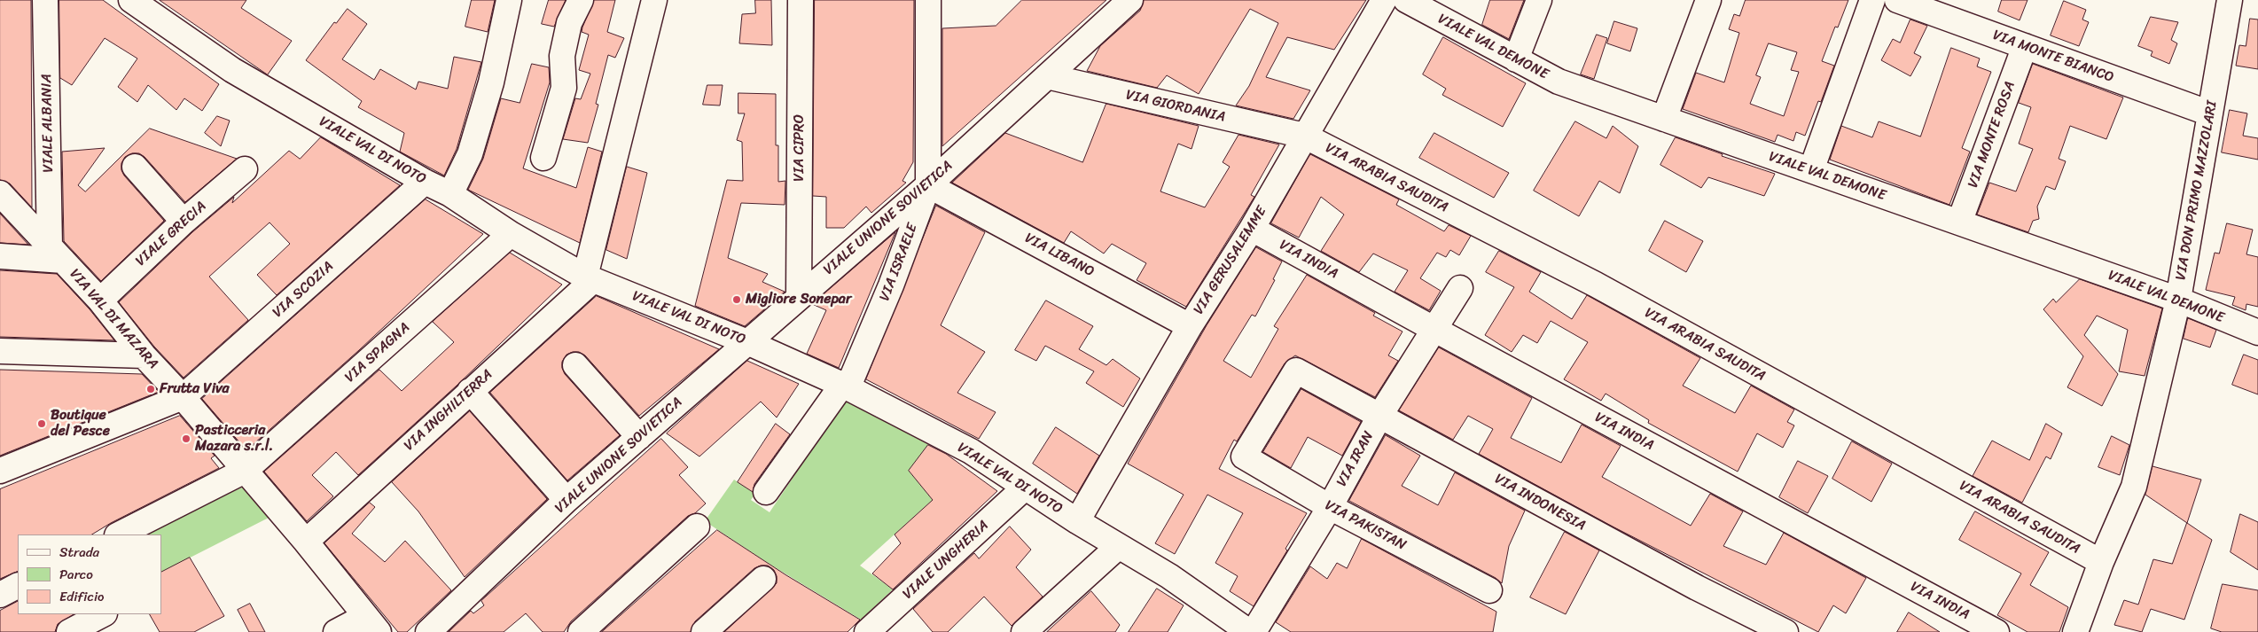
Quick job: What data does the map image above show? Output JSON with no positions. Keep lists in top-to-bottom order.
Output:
{
  "streets": {
    "street": [
      "VIALE VAL DEMONE",
      "VIA MONTE BIANCO",
      "VIA GIORDANIA",
      "VIALE ALBANIA",
      "VIA MONTE ROSA",
      "VIA CIPRO",
      "VIALE VAL DI NOTO",
      "VIA ARABIA SAUDITA",
      "VIA DON PRIMO MAZZOLARI",
      "VIALE UNIONE SOVIETICA",
      "VIALE GRECIA",
      "VIA LIBANO",
      "VIA INDIA",
      "VIA GERUSALEMME",
      "VIA ISRAELE",
      "VIA SCOZIA",
      "VIA VAL DI MAZARA",
      "VIA SPAGNA",
      "VIA INGHILTERRA",
      "VIA IRAN",
      "VIA INDONESIA",
      "VIA PAKISTAN",
      "VIALE UNGHERIA"
    ]
  },
  "crossings": [
    ["VIALE VAL DEMONE", "VIA MONTE ROSA"],
    ["VIALE VAL DEMONE", "VIA DON PRIMO MAZZOLARI"],
    ["VIA MONTE BIANCO", "VIA MONTE ROSA"],
    ["VIA MONTE BIANCO", "VIA DON PRIMO MAZZOLARI"],
    ["VIA GIORDANIA", "VIA ARABIA SAUDITA"],
    ["VIA GIORDANIA", "VIALE UNIONE SOVIETICA"],
    ["VIA GIORDANIA", "VIA GERUSALEMME"],
    ["VIALE ALBANIA", "VIA VAL DI MAZARA"],
    ["VIA CIPRO", "VIALE UNIONE SOVIETICA"],
    ["VIALE VAL DI NOTO", "VIALE UNIONE SOVIETICA"],
    ["VIALE VAL DI NOTO", "VIA GERUSALEMME"],
    ["VIALE VAL DI NOTO", "VIA ISRAELE"],
    ["VIALE VAL DI NOTO", "VIA SCOZIA"],
    ["VIALE VAL DI NOTO", "VIA SPAGNA"],
    ["VIALE VAL DI NOTO", "VIA INGHILTERRA"],
    ["VIALE VAL DI NOTO", "VIALE UNGHERIA"],
    ["VIA ARABIA SAUDITA", "VIA DON PRIMO MAZZOLARI"],
    ["VIA ARABIA SAUDITA", "VIA GERUSALEMME"],
    ["VIALE UNIONE SOVIETICA", "VIA LIBANO"],
    ["VIALE UNIONE SOVIETICA", "VIA ISRAELE"],
    ["VIALE GRECIA", "VIA VAL DI MAZARA"],
    ["VIA LIBANO", "VIA GERUSALEMME"],
    ["VIA LIBANO", "VIA ISRAELE"],
    ["VIA INDIA", "VIA GERUSALEMME"],
    ["VIA INDIA", "VIA IRAN"],
    ["VIA SCOZIA", "VIA VAL DI MAZARA"],
    ["VIA VAL DI MAZARA", "VIA SPAGNA"],
    ["VIA VAL DI MAZARA", "VIA INGHILTERRA"],
    ["VIA IRAN", "VIA INDONESIA"],
    ["VIA IRAN", "VIA PAKISTAN"],
    ["VIA INDONESIA", "VIA PAKISTAN"]
  ],
  "places": [
    "Migliore Sonepar",
    "Frutta Viva",
    "Boutique del Pesce",
    "Pasticceria Mazara s.r.l."
  ],
  "legend": ["Strada", "Parco", "Edificio"]
}
